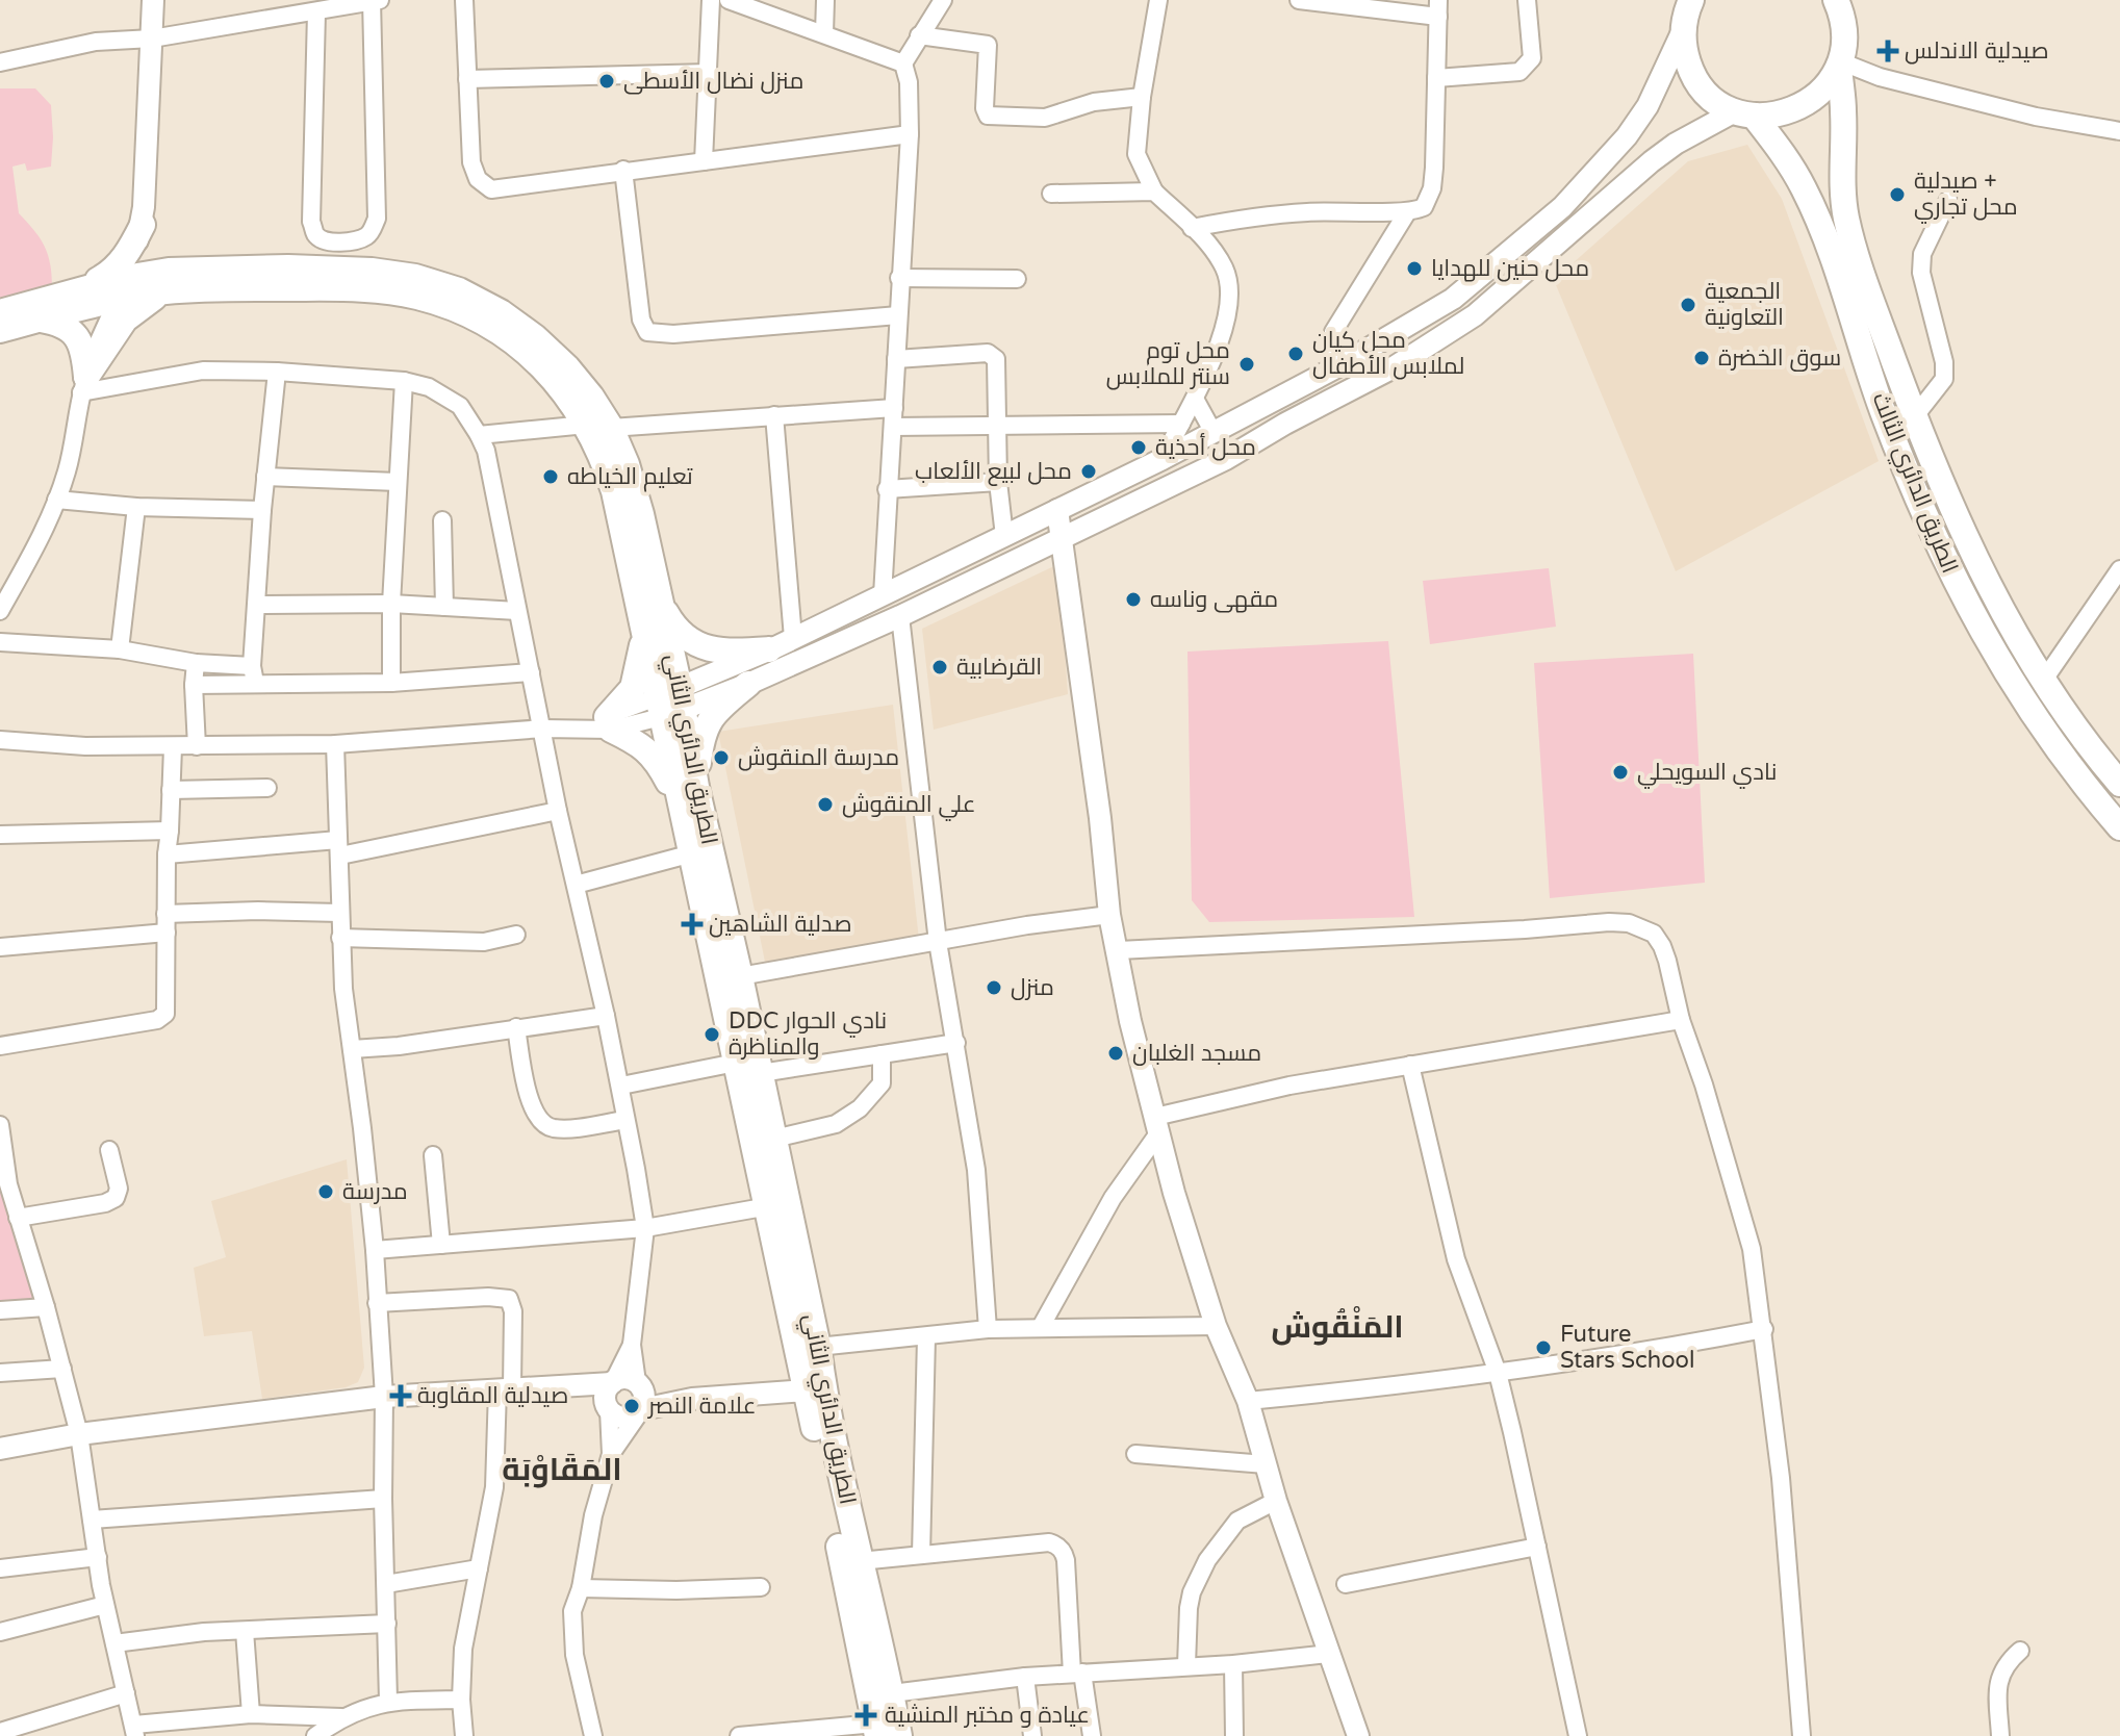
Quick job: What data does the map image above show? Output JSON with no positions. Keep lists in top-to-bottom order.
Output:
{
  "streets": {
    "main road": ["الطريق الدائري الثالث", "الطريق الدائري الثاني"]
  },
  "districts": ["المَنْقُوش", "المَقَاوْبَة"],
  "places": {
    "health": [
      "صيدلية الاندلس",
      "صدلية الشاهين",
      "صيدلية المقاوبة",
      "عيادة و مختبر المنشية"
    ],
    "other": [
      "منزل نضال الأسطى",
      "صيدلية + محل تجاري",
      "محل حنين للهدايا",
      "الجمعية التعاونية",
      "محل كيان لملابس الأطفال",
      "سوق الخضرة",
      "محل توم سنتر للملابس",
      "محل أحذية",
      "محل لبيع الألعاب",
      "تعليم الخياطه",
      "مقهى وناسه",
      "القرضابية",
      "مدرسة المنقوش",
      "نادي السويحلي",
      "علي المنقوش",
      "منزل",
      "DDC نادي الحوار والمناظرة",
      "مسجد الغلبان",
      "مدرسة",
      "Future Stars School",
      "علامة النصر"
    ]
  }
}
